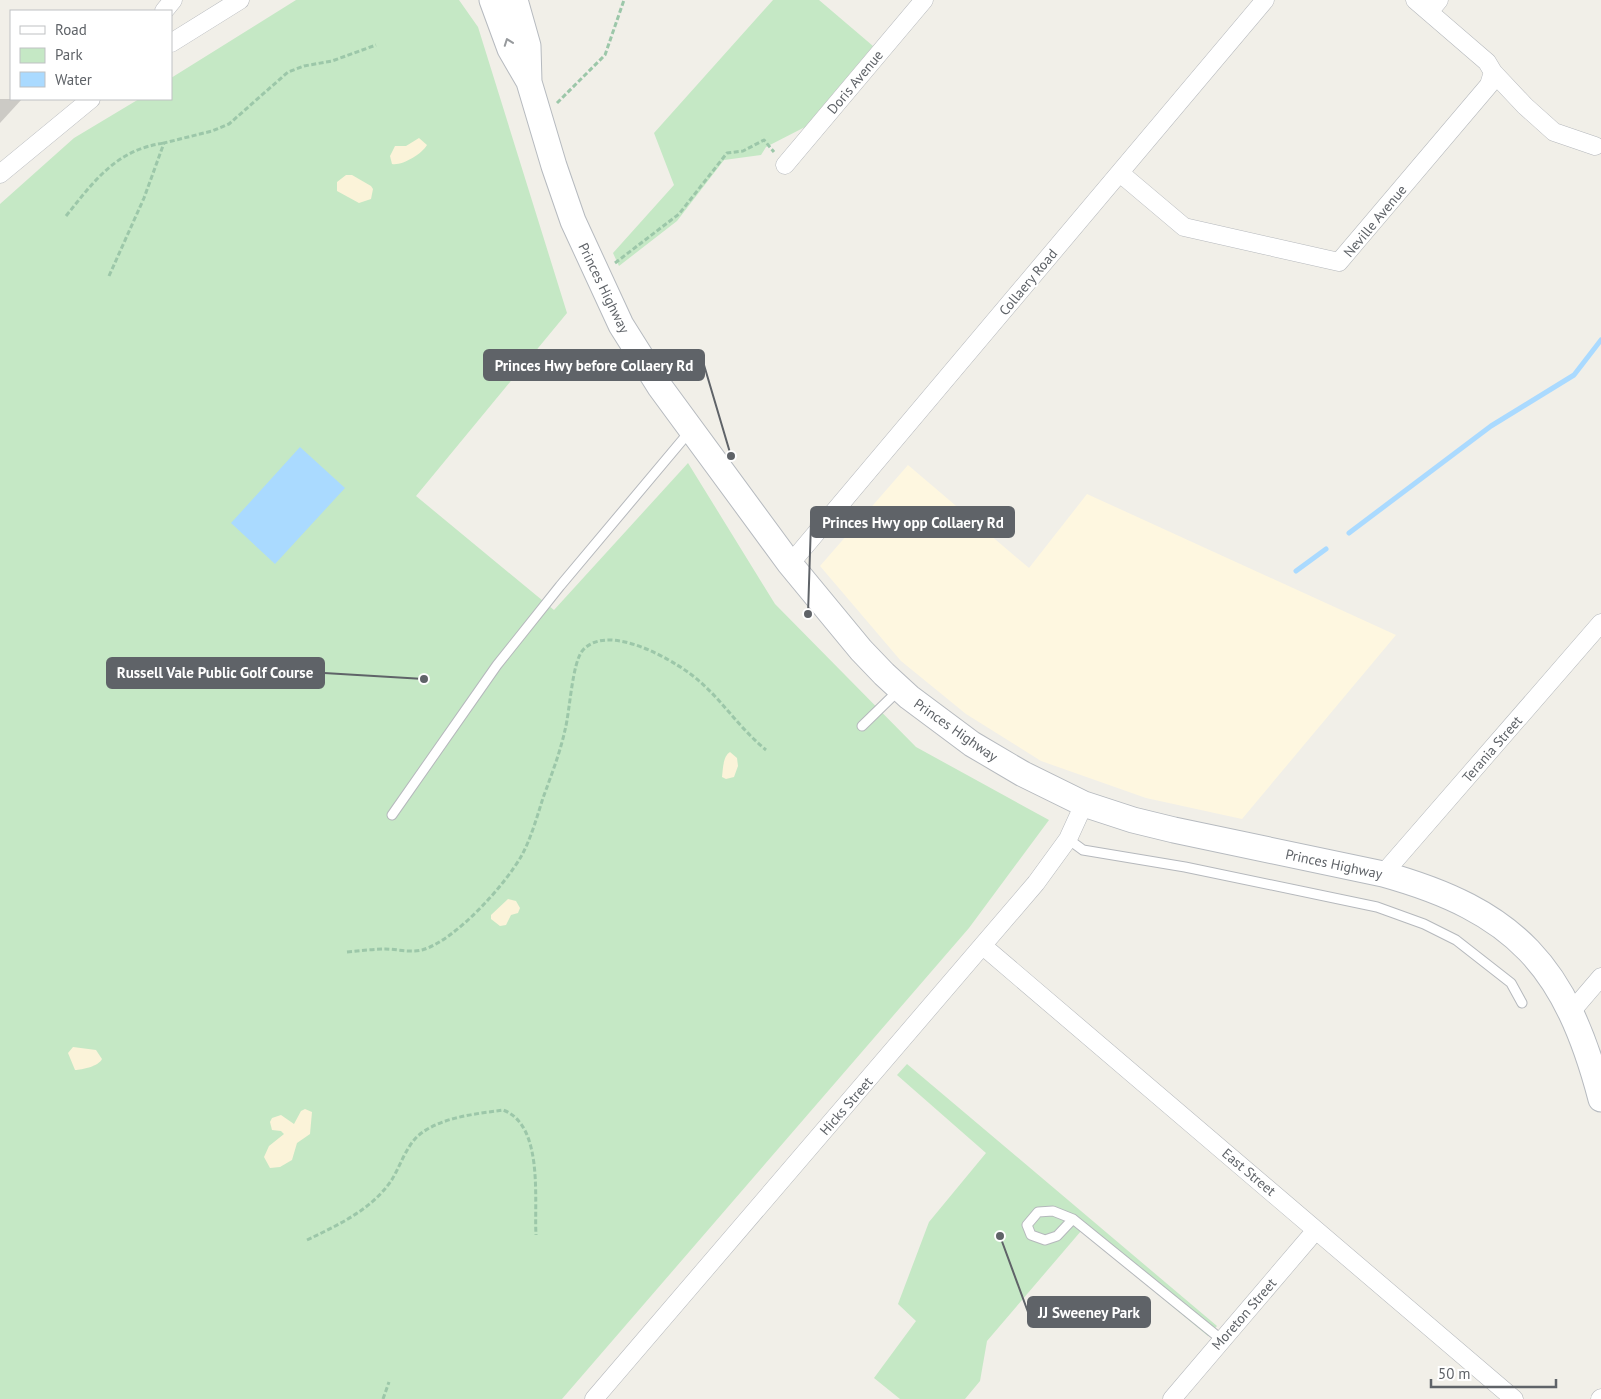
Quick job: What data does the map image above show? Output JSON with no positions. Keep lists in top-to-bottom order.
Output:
{
  "streets": {
    "main road": ["Princes Highway"],
    "street": [
      "Doris Avenue",
      "Neville Avenue",
      "Collaery Road",
      "Terania Street",
      "Hicks Street",
      "East Street",
      "Moreton Street"
    ]
  },
  "crossings": [
    ["Neville Avenue", "Collaery Road"],
    ["Collaery Road", "Princes Highway"],
    ["Princes Highway", "Terania Street"],
    ["Princes Highway", "Hicks Street"],
    ["Hicks Street", "East Street"],
    ["East Street", "Moreton Street"]
  ],
  "places": [
    "Princes Hwy before Collaery Rd",
    "Princes Hwy opp Collaery Rd",
    "Russell Vale Public Golf Course",
    "JJ Sweeney Park"
  ],
  "legend": ["Road", "Park", "Water"],
  "scale_bar": "50 m"
}
